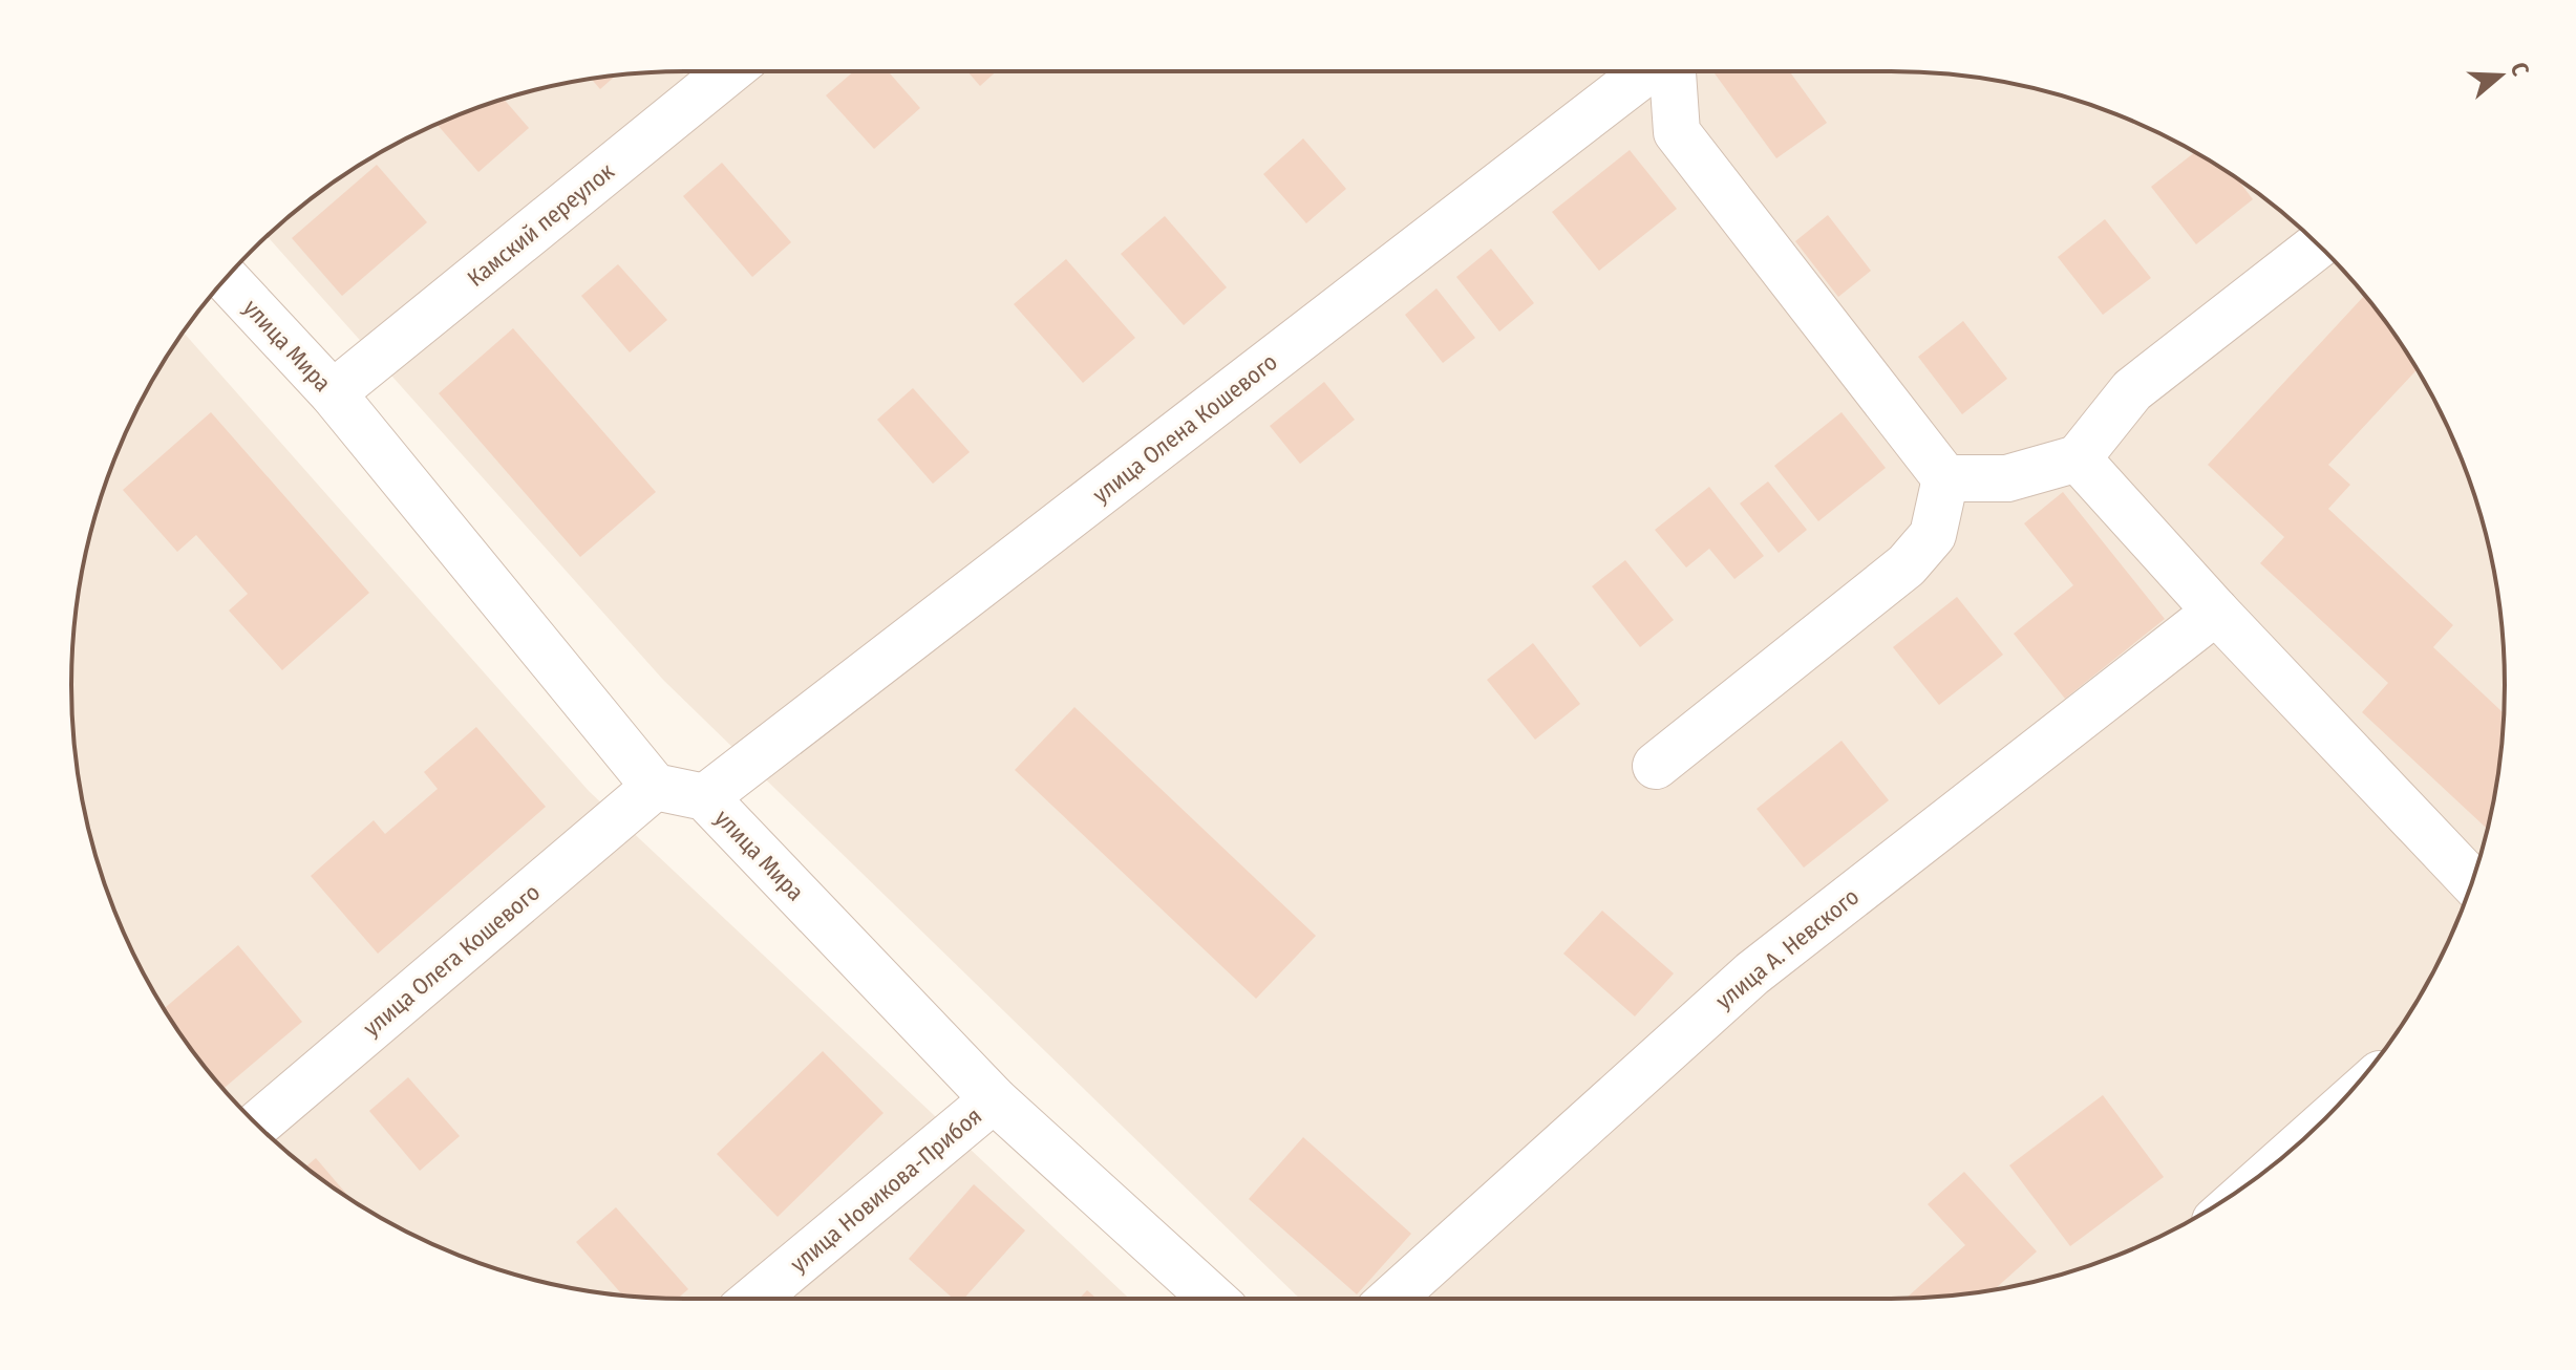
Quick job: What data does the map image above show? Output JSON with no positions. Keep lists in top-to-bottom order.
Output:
{
  "streets": {
    "street": [
      "Камский переулок",
      "улица Мира",
      "улица Олена Кошевого",
      "улица А. Невского",
      "улица Олега Кошевого",
      "улица Новикова-Прибоя"
    ]
  },
  "crossings": [
    ["Камский переулок", "улица Мира"],
    ["улица Мира", "улица Олена Кошевого"],
    ["улица Мира", "улица Олега Кошевого"],
    ["улица Мира", "улица Новикова-Прибоя"]
  ],
  "north": "right"
}
